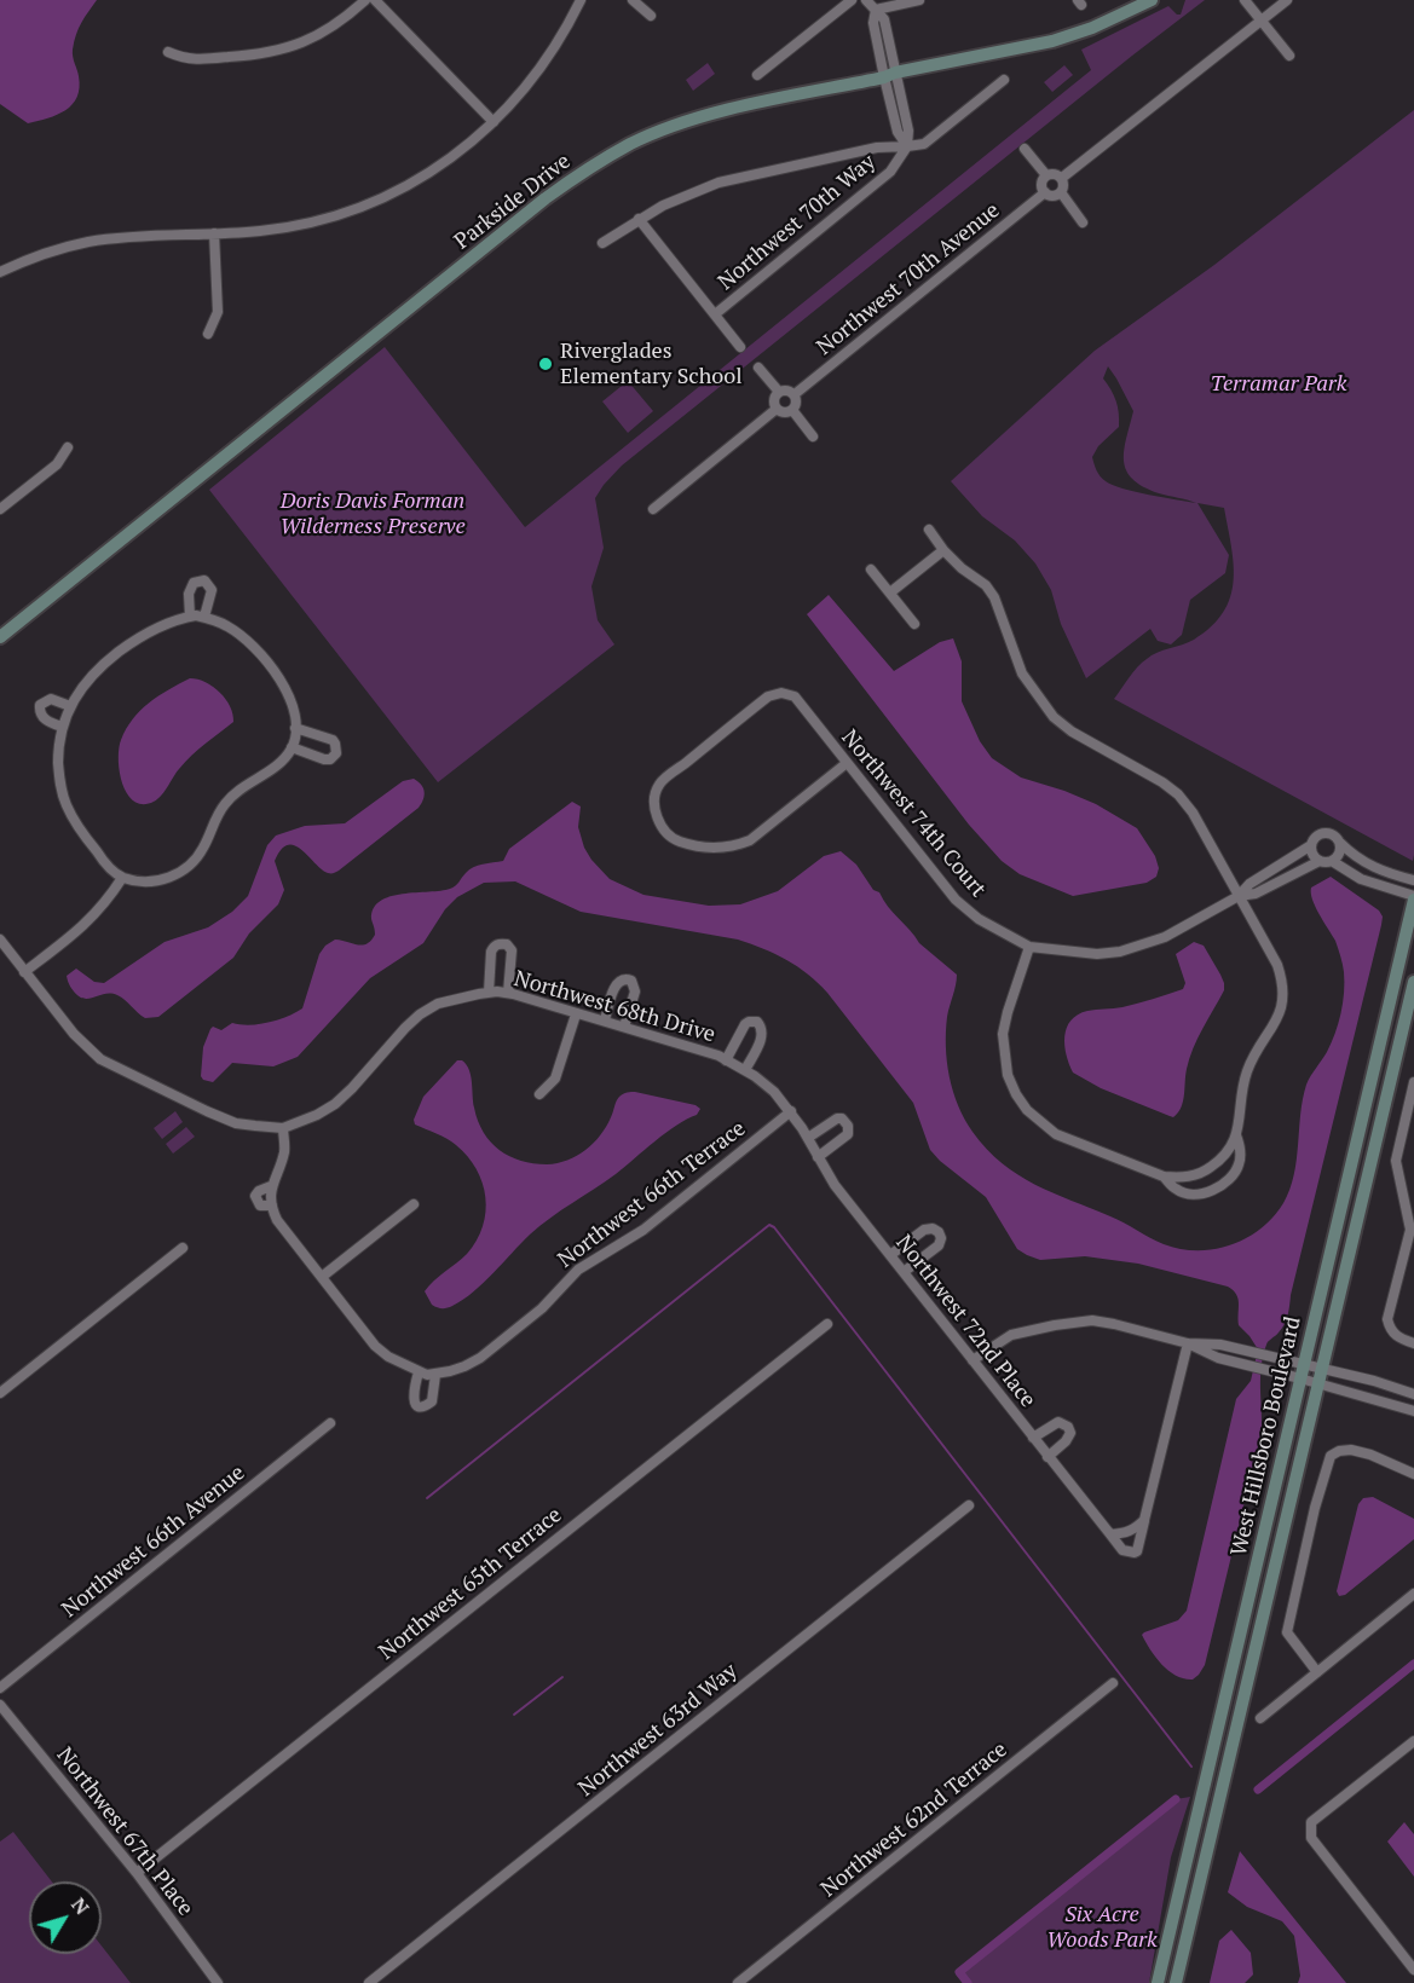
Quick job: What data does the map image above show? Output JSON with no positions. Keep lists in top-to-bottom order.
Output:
{
  "streets": {
    "street": [
      "Parkside Drive",
      "Northwest 70th Way",
      "Northwest 70th Avenue",
      "Northwest 74th Court",
      "Northwest 68th Drive",
      "Northwest 66th Terrace",
      "Northwest 72nd Place",
      "West Hillsboro Boulevard",
      "Northwest 66th Avenue",
      "Northwest 65th Terrace",
      "Northwest 63rd Way",
      "Northwest 62nd Terrace",
      "Northwest 67th Place"
    ]
  },
  "crossings": [
    ["Northwest 68th Drive", "Northwest 66th Terrace"],
    ["Northwest 68th Drive", "Northwest 72nd Place"],
    ["Northwest 66th Terrace", "Northwest 72nd Place"],
    ["Northwest 65th Terrace", "Northwest 67th Place"]
  ],
  "parks": ["Terramar Park", "Doris Davis Forman Wilderness Preserve", "Six Acre Woods Park"],
  "places": ["Riverglades Elementary School"],
  "north": "top right"
}
